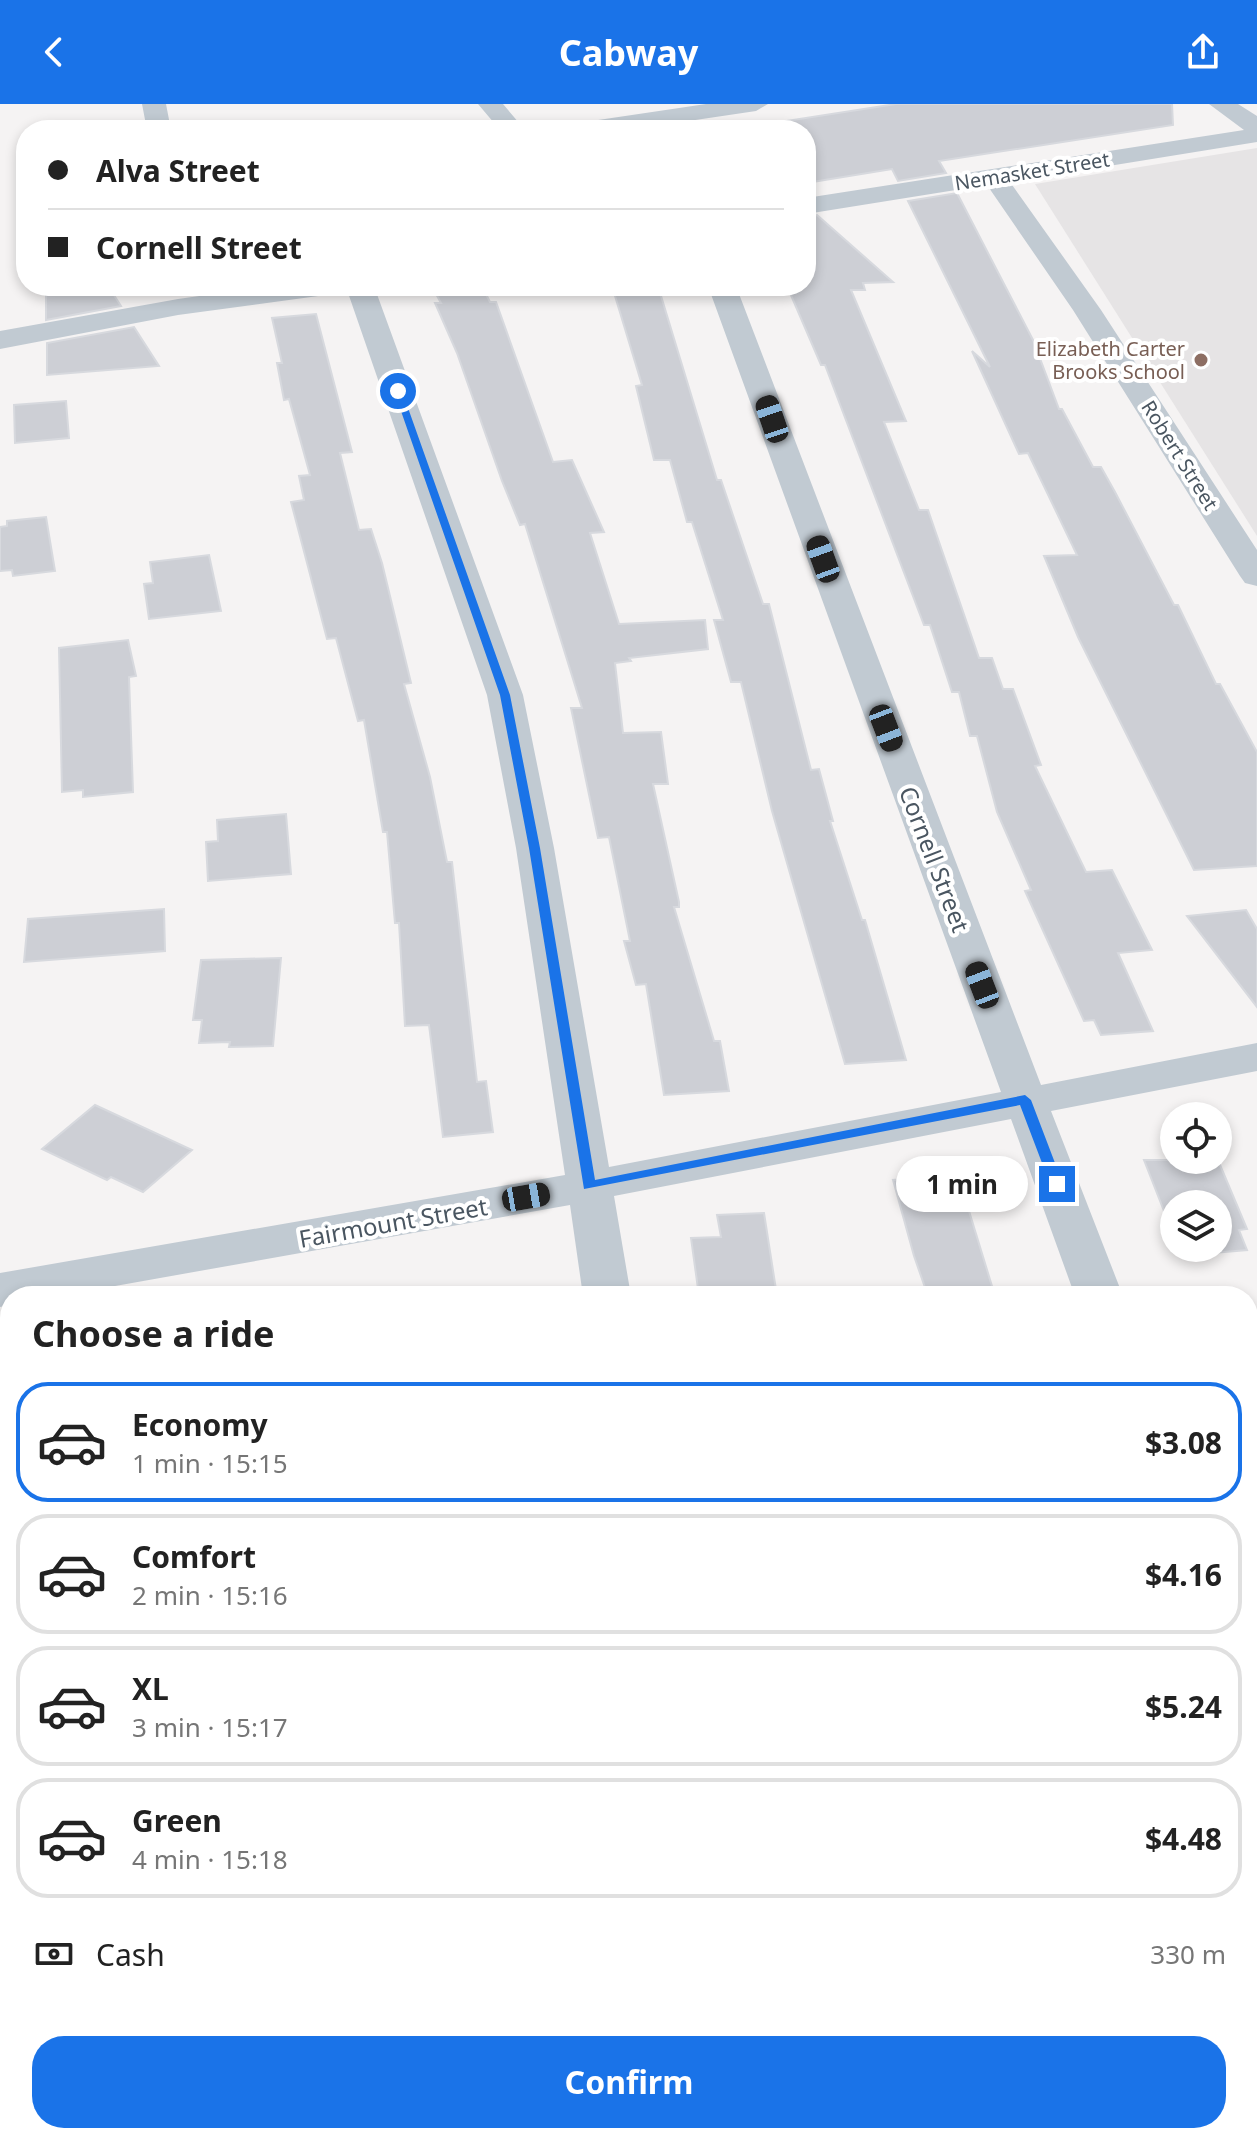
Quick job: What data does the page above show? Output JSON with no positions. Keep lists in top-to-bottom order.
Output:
{
  "streets": {
    "street": [
      "Nemasket Street",
      "Robert Street",
      "Cornell Street",
      "Fairmount Street"
    ]
  },
  "crossings": [
    ["Nemasket Street", "Robert Street"],
    ["Cornell Street", "Fairmount Street"]
  ],
  "places": ["Elizabeth Carter Brooks School"],
  "page": {
    "header": "Cabway",
    "banner": ["Alva Street", "Cornell Street"],
    "bubble": "1 min",
    "heading": "Choose a ride",
    "list": [
      {
        "name": "Economy",
        "note": "1 min · 15:15",
        "value": "$3.08"
      },
      {
        "name": "Comfort",
        "note": "2 min · 15:16",
        "value": "$4.16"
      },
      {
        "name": "XL",
        "note": "3 min · 15:17",
        "value": "$5.24"
      },
      {
        "name": "Green",
        "note": "4 min · 15:18",
        "value": "$4.48"
      }
    ],
    "pay": ["Cash", "330 m"],
    "buttons": "Confirm"
  }
}
